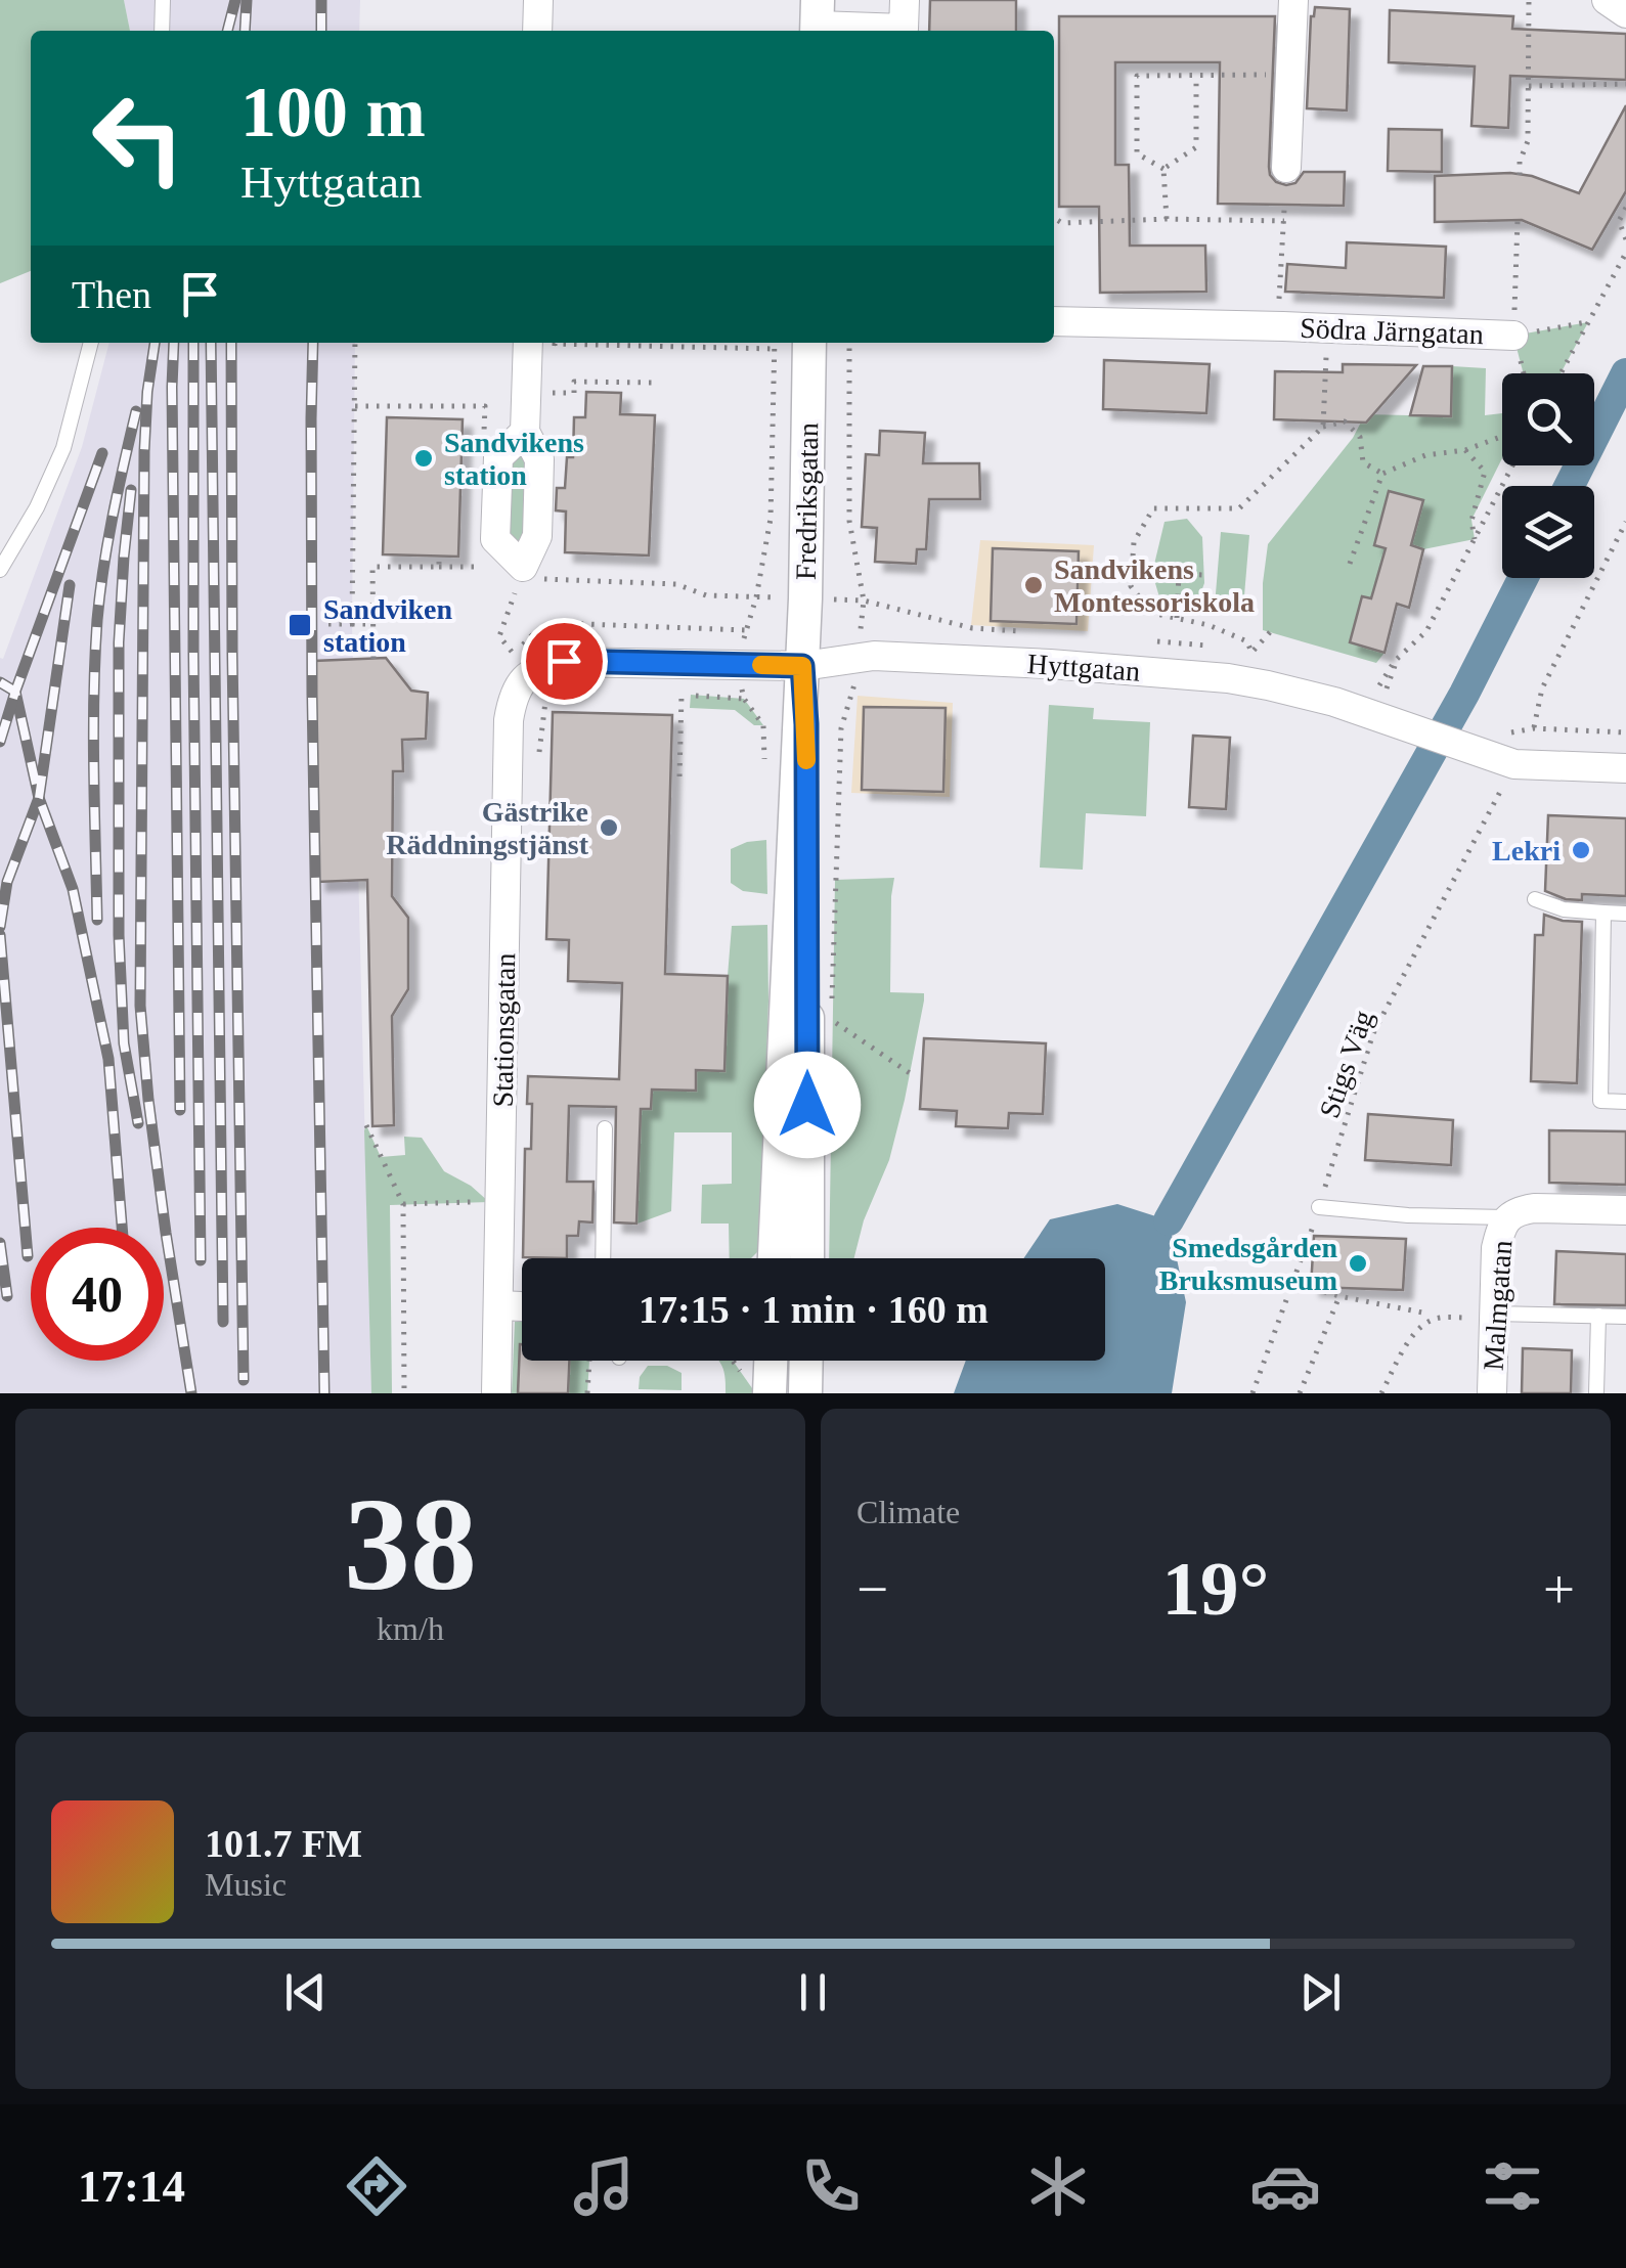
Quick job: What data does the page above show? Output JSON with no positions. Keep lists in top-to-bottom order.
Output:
{
  "streets": {
    "street": [
      "Södra Järngatan",
      "Fredriksgatan",
      "Hyttgatan",
      "Stationsgatan",
      "Malmgatan"
    ],
    "path": ["Stigs Väg"]
  },
  "crossings": [
    ["Fredriksgatan", "Hyttgatan"],
    ["Hyttgatan", "Stationsgatan"],
    ["Hyttgatan", "Stigs Väg"]
  ],
  "places": {
    "other": [
      "Sandvikens station",
      "Sandvikens Montessoriskola",
      "Gästrike Räddningstjänst",
      "Lekri",
      "Smedsgården Bruksmuseum"
    ],
    "transit": ["Sandviken station"]
  },
  "page": {
    "turn": ["100 m", "Hyttgatan"],
    "then": "Then",
    "limit": "40",
    "trip": "17:15 · 1 min · 160 m",
    "tile": [
      ["38", "km/h"],
      "Climate"
    ],
    "heat": ["−", "19°", "+"],
    "song": ["101.7 FM", "Music"],
    "tabs": "17:14"
  }
}
